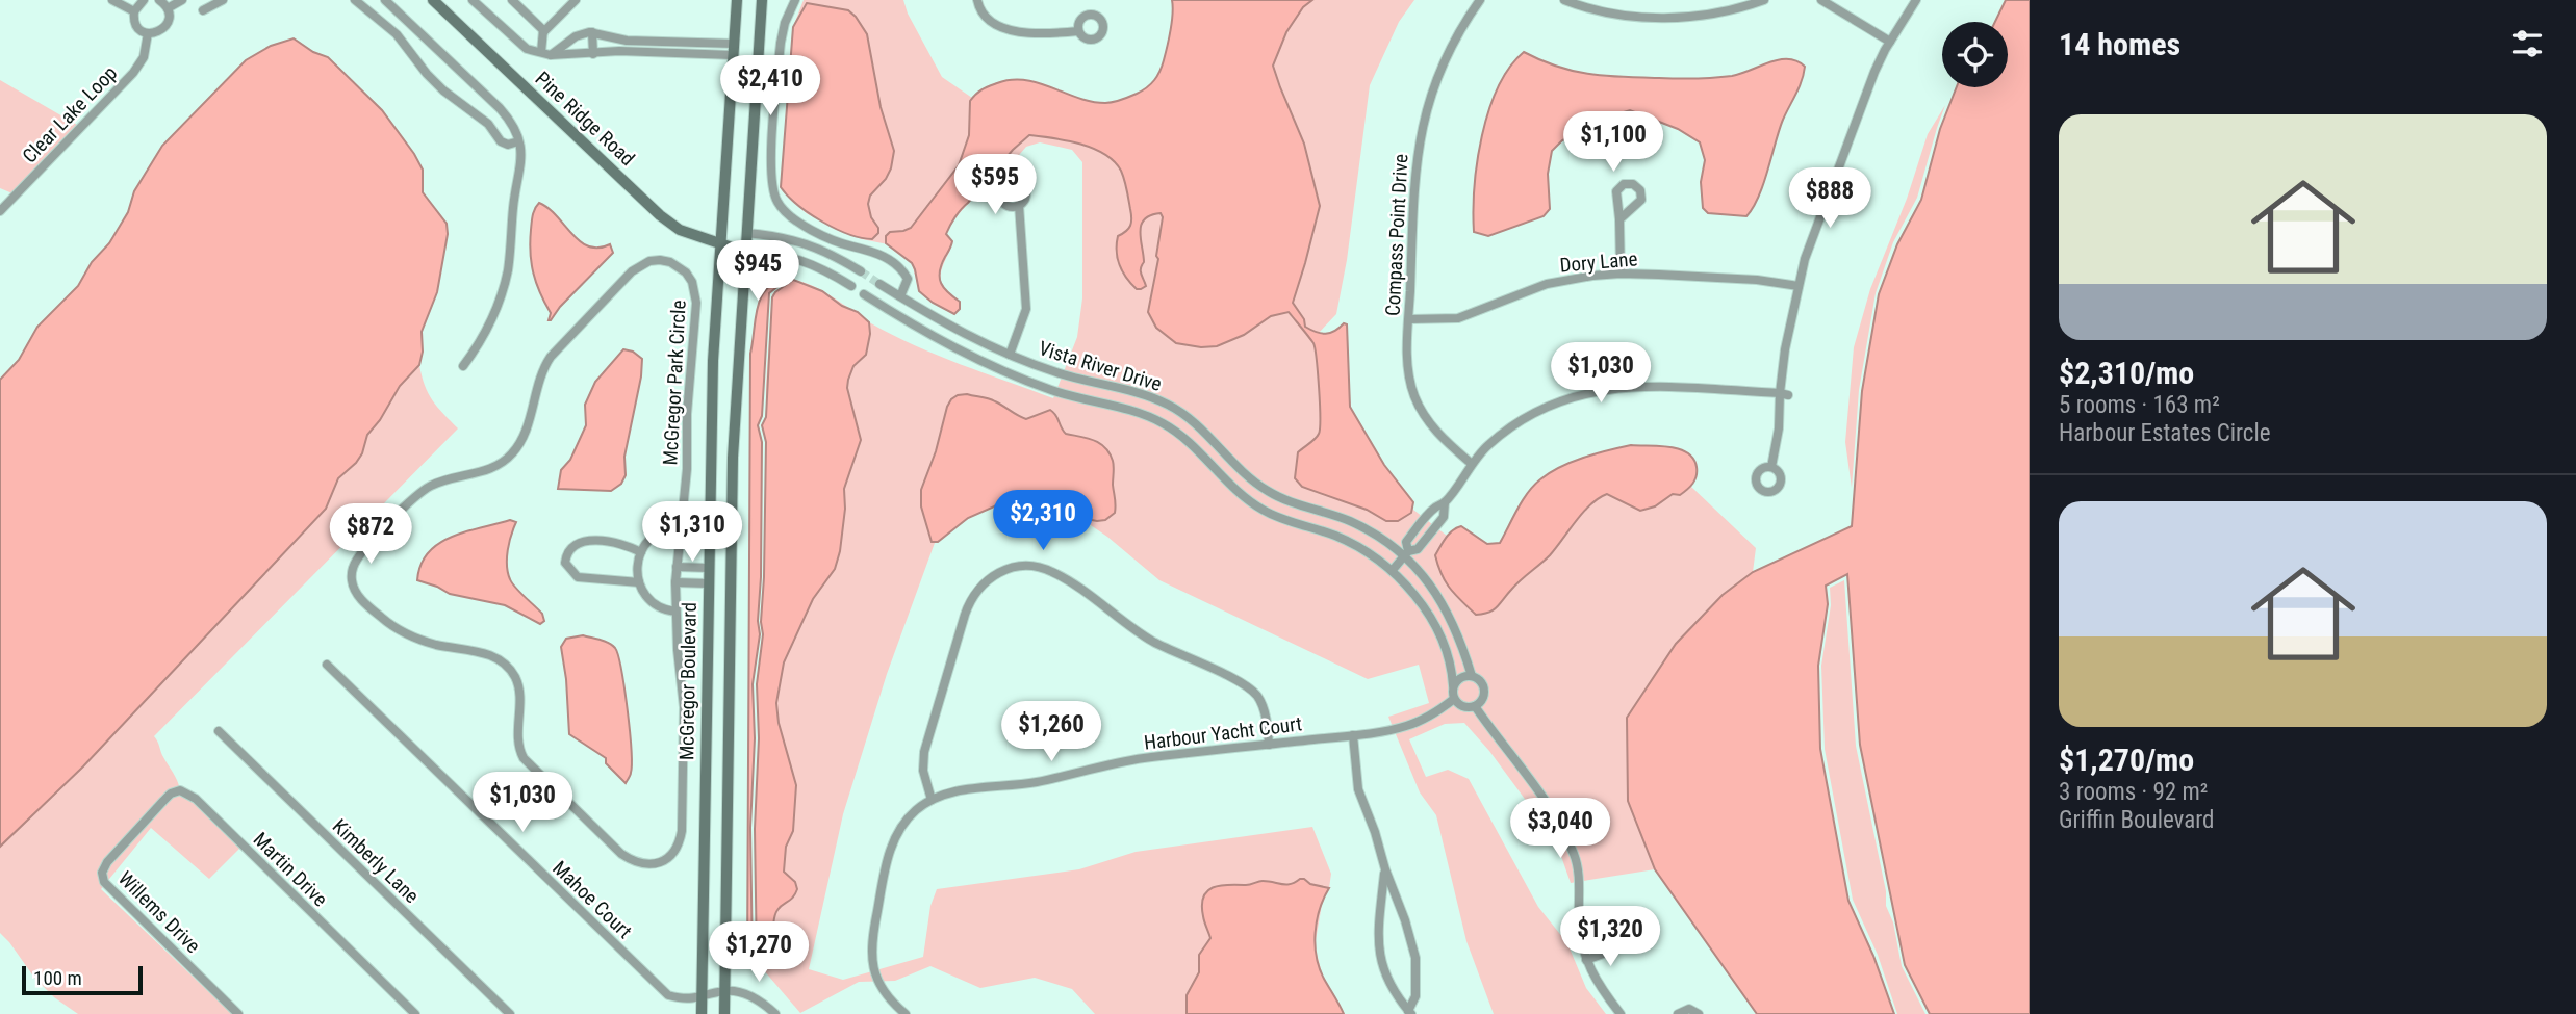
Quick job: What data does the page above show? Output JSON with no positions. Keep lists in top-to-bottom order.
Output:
{
  "streets": {
    "main road": ["Pine Ridge Road", "McGregor Boulevard"],
    "street": [
      "Clear Lake Loop",
      "Compass Point Drive",
      "Dory Lane",
      "Vista River Drive",
      "McGregor Park Circle",
      "Harbour Yacht Court",
      "Kimberly Lane",
      "Martin Drive",
      "Mahoe Court",
      "Willems Drive"
    ]
  },
  "crossings": [
    ["Pine Ridge Road", "McGregor Boulevard"],
    ["Compass Point Drive", "Dory Lane"],
    ["Vista River Drive", "Harbour Yacht Court"],
    ["McGregor Boulevard", "Mahoe Court"],
    ["Martin Drive", "Willems Drive"]
  ],
  "scale_bar": "100 m",
  "page": {
    "heading": "14 homes",
    "price": [
      "$2,410",
      "$1,100",
      "$595",
      "$888",
      "$945",
      "$1,030",
      "$2,310",
      "$1,310",
      "$872",
      "$1,260",
      "$1,030",
      "$3,040",
      "$1,320",
      "$1,270"
    ],
    "list": [
      {
        "name": "$2,310/mo",
        "note": "5 rooms · 163 m² · Harbour Estates Circle"
      },
      {
        "name": "$1,270/mo",
        "note": "3 rooms · 92 m² · Griffin Boulevard"
      }
    ],
    "scale": "100 m"
  }
}
